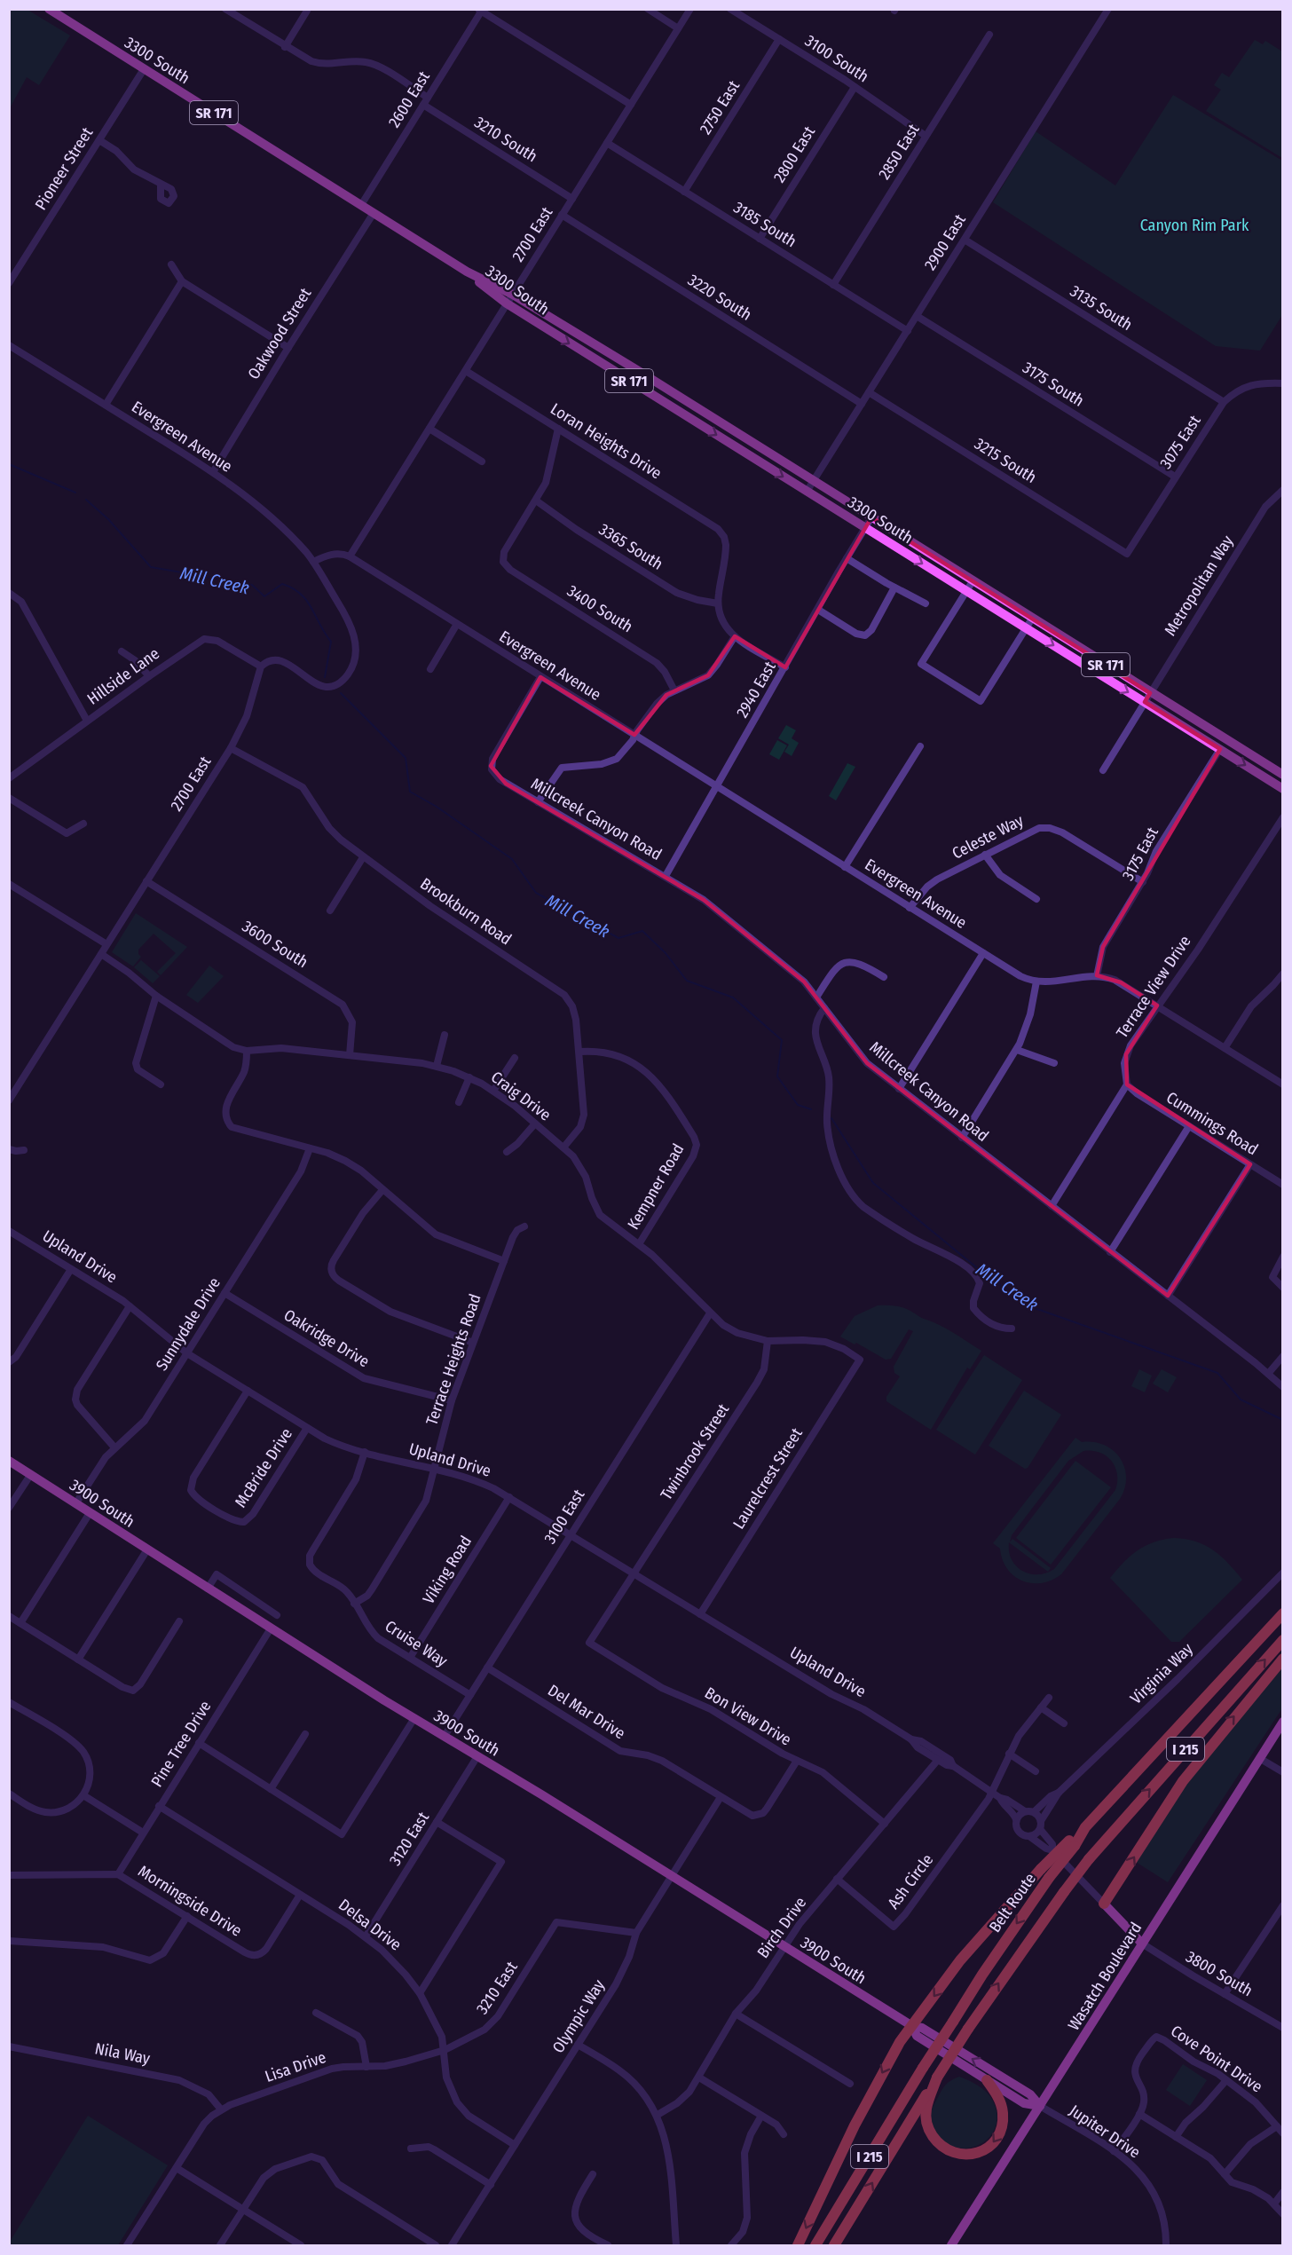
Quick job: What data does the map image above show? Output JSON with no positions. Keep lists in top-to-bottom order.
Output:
{
  "streets": {
    "highway": ["I 215", "Belt Route"],
    "main road": [
      "3300 South",
      "SR 171",
      "3900 South",
      "Wasatch Boulevard"
    ],
    "street": [
      "3100 South",
      "2600 East",
      "2750 East",
      "3210 South",
      "2850 East",
      "2800 East",
      "Pioneer Street",
      "3185 South",
      "2700 East",
      "2900 East",
      "3220 South",
      "3135 South",
      "Oakwood Street",
      "3175 South",
      "Evergreen Avenue",
      "Loran Heights Drive",
      "3075 East",
      "3215 South",
      "3365 South",
      "Metropolitan Way",
      "3400 South",
      "Hillside Lane",
      "2940 East",
      "Millcreek Canyon Road",
      "Celeste Way",
      "3175 East",
      "Brookburn Road",
      "3600 South",
      "Terrace View Drive",
      "Craig Drive",
      "Cummings Road",
      "Kempner Road",
      "Upland Drive",
      "Sunnydale Drive",
      "Oakridge Drive",
      "Terrace Heights Road",
      "Twinbrook Street",
      "McBride Drive",
      "Laurelcrest Street",
      "3100 East",
      "Viking Road",
      "Cruise Way",
      "Virginia Way",
      "Del Mar Drive",
      "Bon View Drive",
      "Pine Tree Drive",
      "3120 East",
      "Ash Circle",
      "Morningside Drive",
      "Delsa Drive",
      "Birch Drive",
      "3800 South",
      "3210 East",
      "Olympic Way",
      "Nila Way",
      "Cove Point Drive",
      "Lisa Drive",
      "Jupiter Drive"
    ]
  },
  "crossings": [
    ["3100 South", "2750 East"],
    ["3100 South", "2850 East"],
    ["3100 South", "2800 East"],
    ["3300 South", "2600 East"],
    ["3300 South", "Pioneer Street"],
    ["3300 South", "2700 East"],
    ["3300 South", "2900 East"],
    ["3300 South", "Oakwood Street"],
    ["3300 South", "Metropolitan Way"],
    ["3300 South", "2940 East"],
    ["3300 South", "3175 East"],
    ["2600 East", "3210 South"],
    ["2750 East", "3185 South"],
    ["3210 South", "2700 East"],
    ["2850 East", "3185 South"],
    ["2800 East", "3185 South"],
    ["3185 South", "2700 East"],
    ["3185 South", "2900 East"],
    ["2700 East", "3220 South"],
    ["2700 East", "Evergreen Avenue"],
    ["2700 East", "Loran Heights Drive"],
    ["2700 East", "Hillside Lane"],
    ["2700 East", "Brookburn Road"],
    ["2700 East", "3600 South"],
    ["2700 East", "Craig Drive"],
    ["2900 East", "3220 South"],
    ["2900 East", "3135 South"],
    ["2900 East", "3175 South"],
    ["2900 East", "3215 South"],
    ["3135 South", "3075 East"],
    ["Oakwood Street", "Evergreen Avenue"],
    ["3175 South", "3075 East"],
    ["Evergreen Avenue", "2940 East"],
    ["Evergreen Avenue", "Millcreek Canyon Road"],
    ["Evergreen Avenue", "Celeste Way"],
    ["Evergreen Avenue", "3175 East"],
    ["Loran Heights Drive", "3365 South"],
    ["3075 East", "3215 South"],
    ["3365 South", "3400 South"],
    ["2940 East", "Millcreek Canyon Road"],
    ["Celeste Way", "3175 East"],
    ["Brookburn Road", "Craig Drive"],
    ["Brookburn Road", "Kempner Road"],
    ["3600 South", "Craig Drive"],
    ["Terrace View Drive", "Cummings Road"],
    ["Craig Drive", "Kempner Road"],
    ["Craig Drive", "Twinbrook Street"],
    ["Craig Drive", "Laurelcrest Street"],
    ["Craig Drive", "3100 East"],
    ["Upland Drive", "Sunnydale Drive"],
    ["Upland Drive", "Terrace Heights Road"],
    ["Upland Drive", "Twinbrook Street"],
    ["Upland Drive", "McBride Drive"],
    ["Upland Drive", "Laurelcrest Street"],
    ["Upland Drive", "3100 East"],
    ["Upland Drive", "Viking Road"],
    ["Upland Drive", "Cruise Way"],
    ["Upland Drive", "Virginia Way"],
    ["Upland Drive", "Ash Circle"],
    ["Upland Drive", "Birch Drive"],
    ["Sunnydale Drive", "Oakridge Drive"],
    ["Sunnydale Drive", "3900 South"],
    ["Oakridge Drive", "Terrace Heights Road"],
    ["Terrace Heights Road", "Cruise Way"],
    ["Twinbrook Street", "Bon View Drive"],
    ["3900 South", "3100 East"],
    ["3900 South", "Pine Tree Drive"],
    ["3900 South", "3120 East"],
    ["3900 South", "Birch Drive"],
    ["3900 South", "Wasatch Boulevard"],
    ["3900 South", "Olympic Way"],
    ["3900 South", "Jupiter Drive"],
    ["3100 East", "Cruise Way"],
    ["3100 East", "Del Mar Drive"],
    ["Viking Road", "Cruise Way"],
    ["Del Mar Drive", "Bon View Drive"],
    ["Del Mar Drive", "Olympic Way"],
    ["Bon View Drive", "Birch Drive"],
    ["Pine Tree Drive", "Morningside Drive"],
    ["Pine Tree Drive", "Delsa Drive"],
    ["3120 East", "Delsa Drive"],
    ["Ash Circle", "Birch Drive"],
    ["Morningside Drive", "Delsa Drive"],
    ["Delsa Drive", "3210 East"],
    ["Delsa Drive", "Olympic Way"],
    ["Delsa Drive", "Lisa Drive"],
    ["3800 South", "Wasatch Boulevard"],
    ["Wasatch Boulevard", "Jupiter Drive"],
    ["3210 East", "Olympic Way"],
    ["3210 East", "Lisa Drive"],
    ["Nila Way", "Lisa Drive"]
  ],
  "water": ["Mill Creek"],
  "parks": ["Canyon Rim Park"]
}
